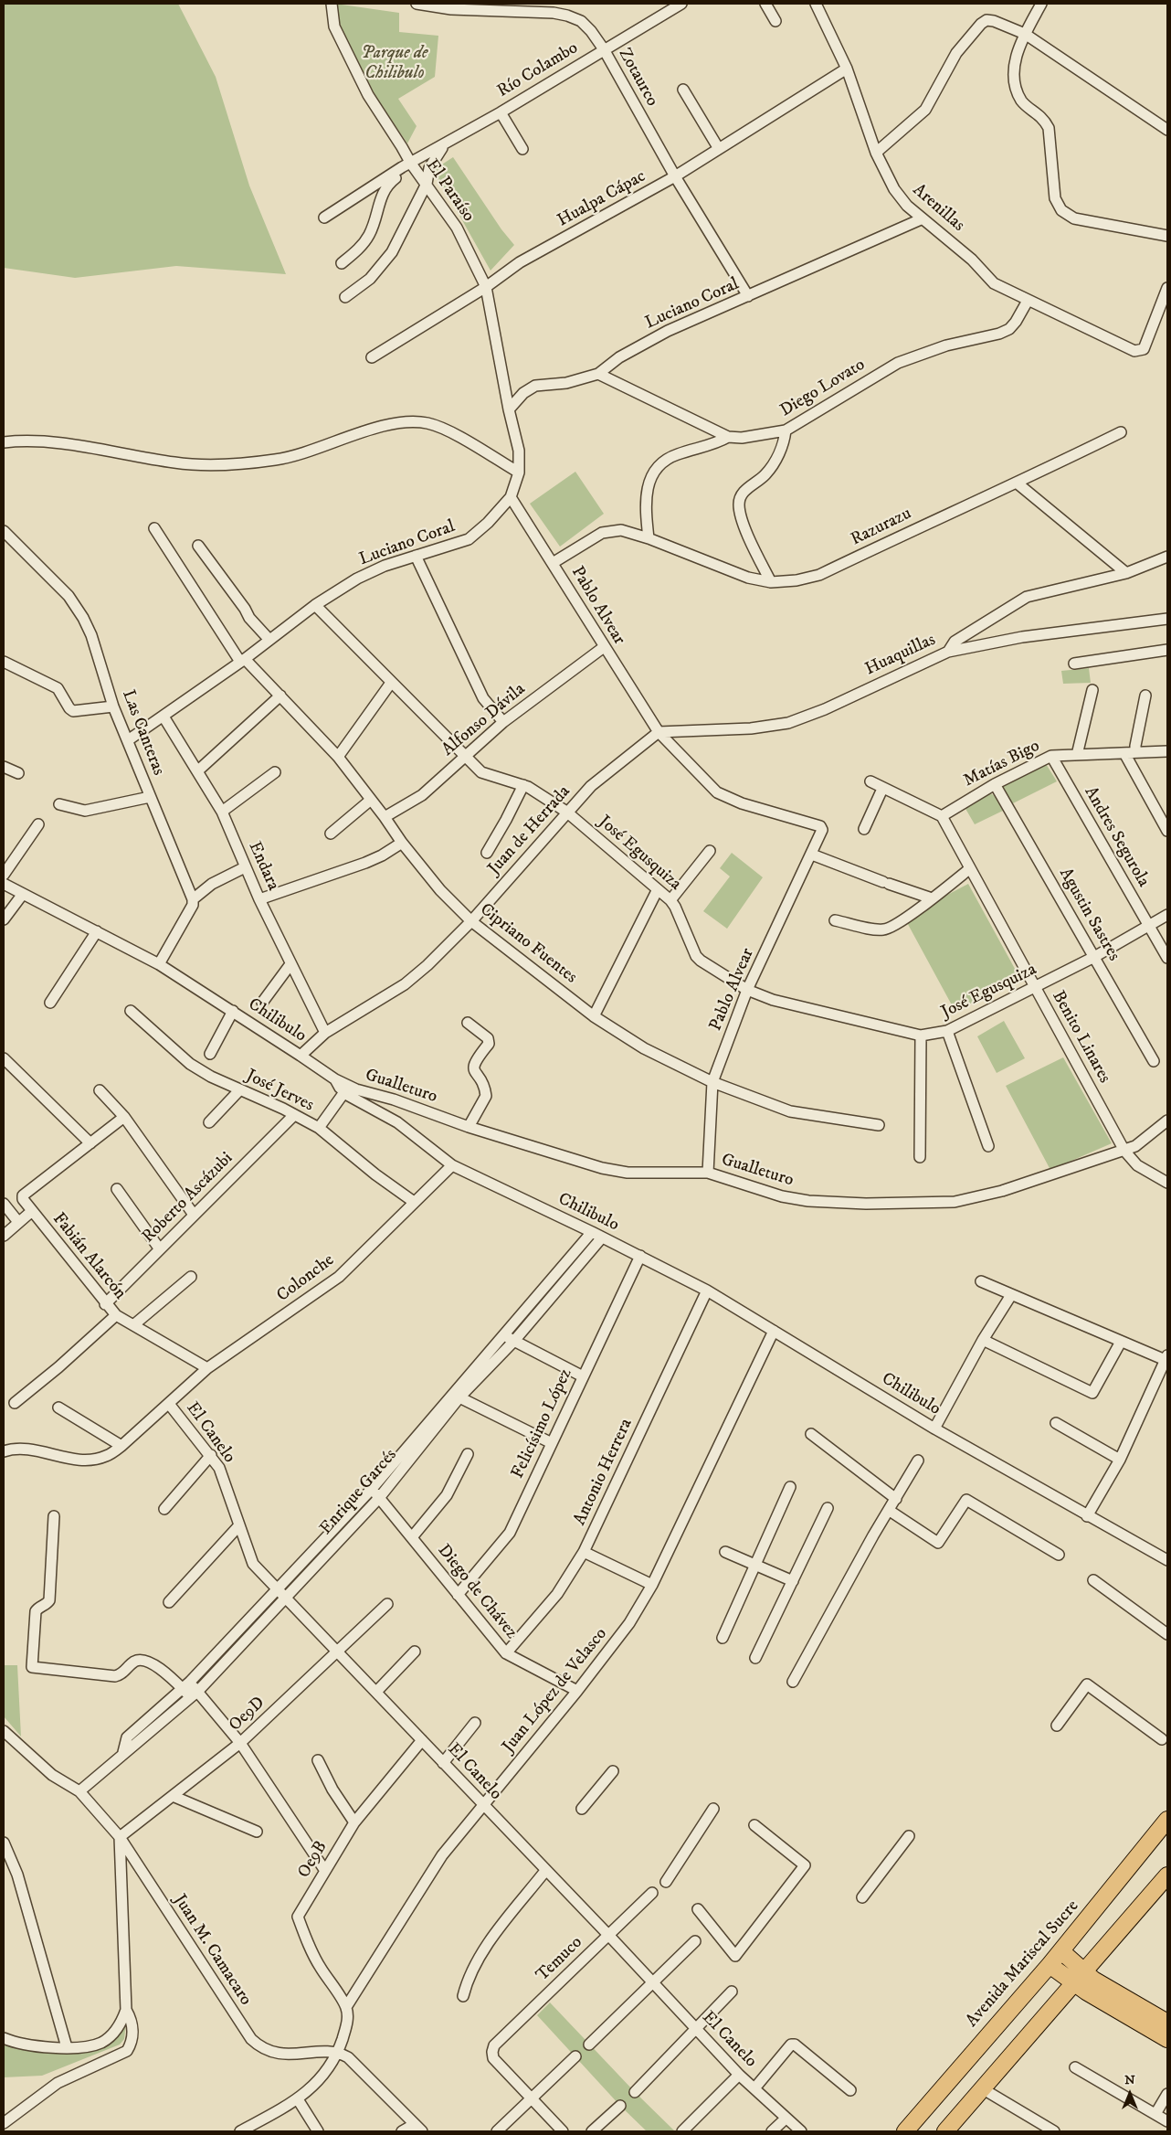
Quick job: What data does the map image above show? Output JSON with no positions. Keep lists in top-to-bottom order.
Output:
{
  "streets": {
    "main road": ["Avenida Mariscal Sucre"],
    "street": [
      "Río Colambo",
      "Zotaurco",
      "El Paraíso",
      "Hualpa Cápac",
      "Arenillas",
      "Luciano Coral",
      "Diego Lovato",
      "Razurazu",
      "Pablo Alvear",
      "Huaquillas",
      "Alfonso Dávila",
      "Las Canteras",
      "Matías Bigo",
      "Juan de Herrada",
      "Andres Segurola",
      "José Egusquiza",
      "Endara",
      "Agustin Sastres",
      "Cipriano Fuentes",
      "Chilibulo",
      "Benito Linares",
      "Gualleturo",
      "José Jerves",
      "Roberto Ascázubi",
      "Fabián Alarcón",
      "Colonche",
      "Felicísimo López",
      "El Canelo",
      "Antonio Herrera",
      "Enrique Garcés",
      "Diego de Chávez",
      "Juan López de Velasco",
      "Oe9D",
      "Oe9B",
      "Juan M. Camacaro",
      "Temuco"
    ]
  },
  "crossings": [
    ["Río Colambo", "Zotaurco"],
    ["Río Colambo", "El Paraíso"],
    ["Zotaurco", "Hualpa Cápac"],
    ["Zotaurco", "Luciano Coral"],
    ["El Paraíso", "Hualpa Cápac"],
    ["El Paraíso", "Luciano Coral"],
    ["Hualpa Cápac", "Arenillas"],
    ["Arenillas", "Luciano Coral"],
    ["Arenillas", "Diego Lovato"],
    ["Luciano Coral", "Diego Lovato"],
    ["Luciano Coral", "Pablo Alvear"],
    ["Luciano Coral", "Las Canteras"],
    ["Luciano Coral", "José Egusquiza"],
    ["Luciano Coral", "Endara"],
    ["Luciano Coral", "Cipriano Fuentes"],
    ["Razurazu", "Pablo Alvear"],
    ["Pablo Alvear", "Huaquillas"],
    ["Pablo Alvear", "Alfonso Dávila"],
    ["Pablo Alvear", "Juan de Herrada"],
    ["Pablo Alvear", "José Egusquiza"],
    ["Pablo Alvear", "Cipriano Fuentes"],
    ["Pablo Alvear", "Gualleturo"],
    ["Huaquillas", "Juan de Herrada"],
    ["Alfonso Dávila", "José Egusquiza"],
    ["Alfonso Dávila", "Cipriano Fuentes"],
    ["Matías Bigo", "Andres Segurola"],
    ["Matías Bigo", "Agustin Sastres"],
    ["Matías Bigo", "Benito Linares"],
    ["Juan de Herrada", "José Egusquiza"],
    ["Juan de Herrada", "Endara"],
    ["Juan de Herrada", "Cipriano Fuentes"],
    ["Juan de Herrada", "Chilibulo"],
    ["Andres Segurola", "José Egusquiza"],
    ["José Egusquiza", "Agustin Sastres"],
    ["José Egusquiza", "Benito Linares"],
    ["Chilibulo", "Gualleturo"],
    ["Chilibulo", "Colonche"],
    ["Chilibulo", "Felicísimo López"],
    ["Chilibulo", "Antonio Herrera"],
    ["Chilibulo", "Enrique Garcés"],
    ["Chilibulo", "Juan López de Velasco"],
    ["Benito Linares", "Gualleturo"],
    ["José Jerves", "Roberto Ascázubi"],
    ["José Jerves", "Colonche"],
    ["Roberto Ascázubi", "Fabián Alarcón"],
    ["Fabián Alarcón", "Colonche"],
    ["Colonche", "El Canelo"],
    ["Felicísimo López", "Diego de Chávez"],
    ["El Canelo", "Enrique Garcés"],
    ["El Canelo", "Juan López de Velasco"],
    ["El Canelo", "Oe9D"],
    ["El Canelo", "Oe9B"],
    ["El Canelo", "Temuco"],
    ["Antonio Herrera", "Diego de Chávez"],
    ["Enrique Garcés", "Diego de Chávez"],
    ["Enrique Garcés", "Juan M. Camacaro"],
    ["Diego de Chávez", "Juan López de Velasco"],
    ["Juan López de Velasco", "Oe9B"],
    ["Juan López de Velasco", "Juan M. Camacaro"],
    ["Oe9D", "Juan M. Camacaro"]
  ],
  "parks": ["Parque de Chilibulo"],
  "north": "top"
}
